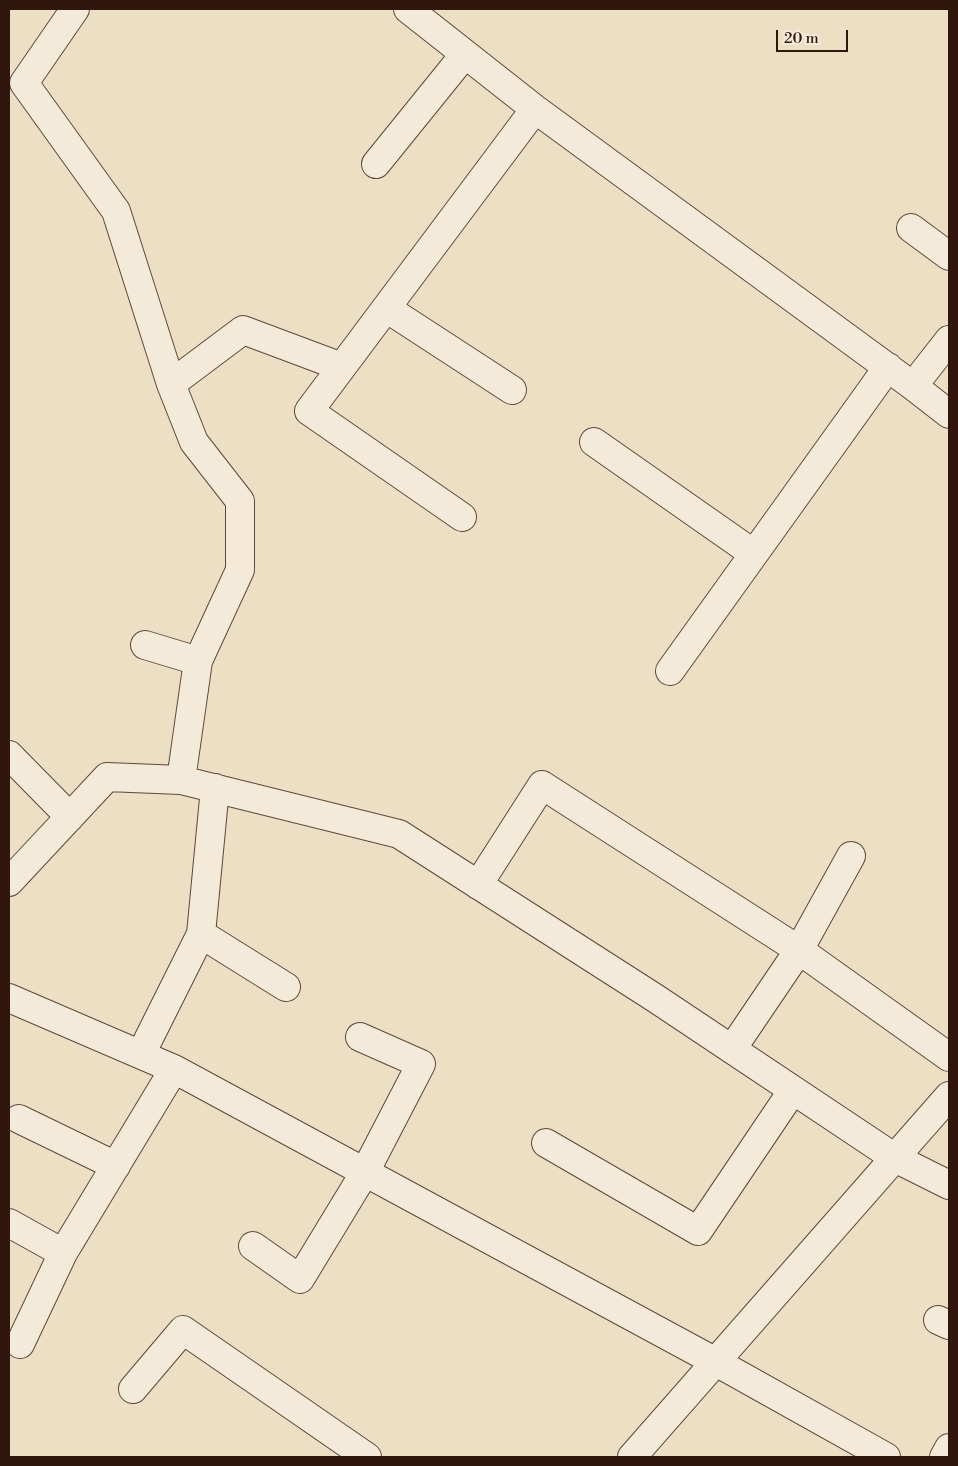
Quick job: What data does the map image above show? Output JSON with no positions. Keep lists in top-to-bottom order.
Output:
{
  "scale_bar": "20 m"
}
